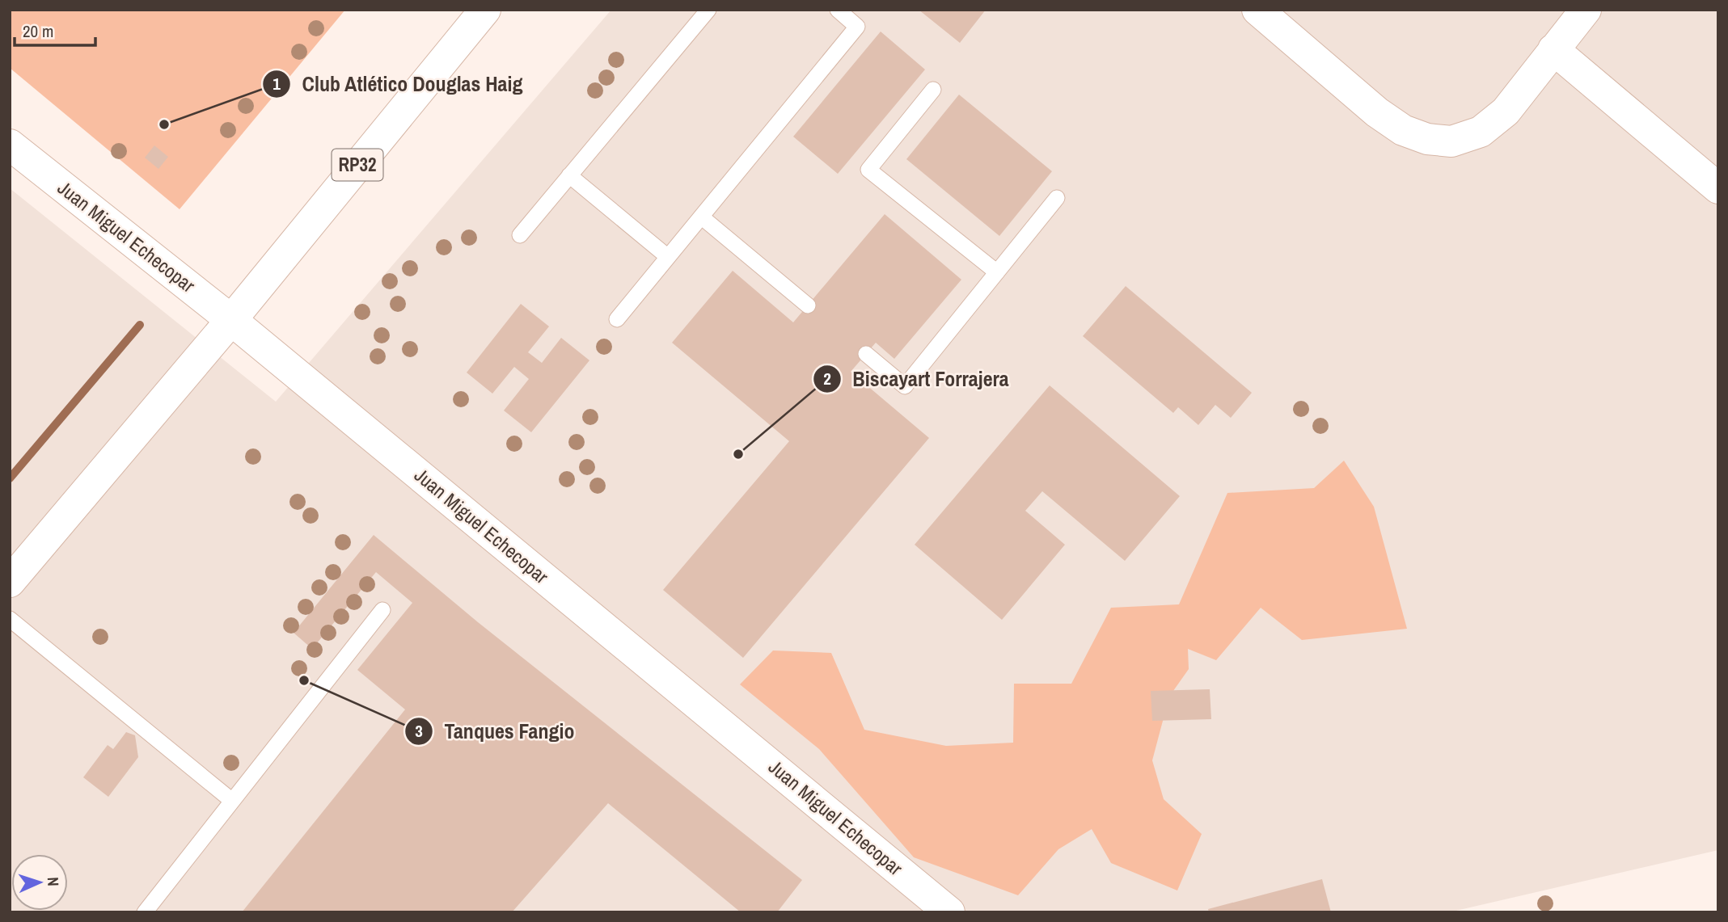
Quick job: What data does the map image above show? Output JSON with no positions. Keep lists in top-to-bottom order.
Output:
{
  "streets": {
    "street": ["RP32", "Juan Miguel Echecopar"]
  },
  "crossings": [
    ["RP32", "Juan Miguel Echecopar"]
  ],
  "places": ["Club Atlético Douglas Haig", "Biscayart Forrajera", "Tanques Fangio"],
  "scale_bar": "20 m",
  "north": "right"
}
